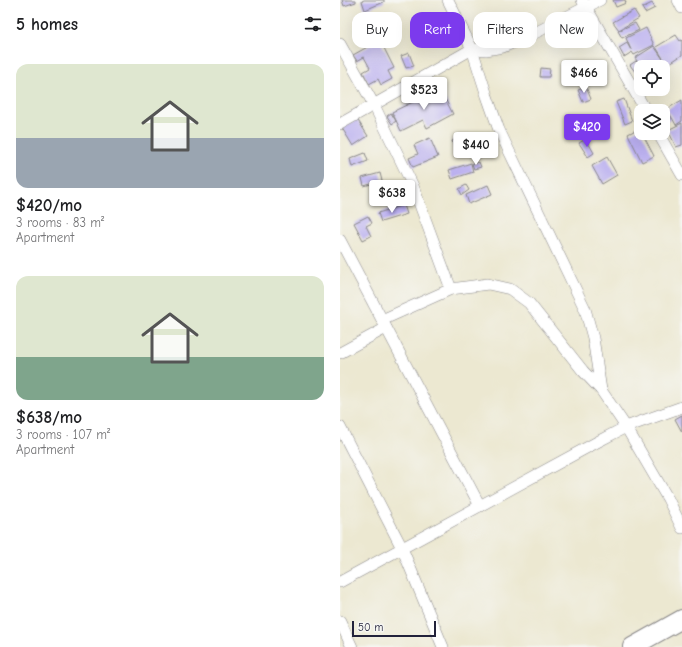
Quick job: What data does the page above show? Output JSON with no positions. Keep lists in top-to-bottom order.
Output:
{
  "scale_bar": "50 m",
  "page": {
    "heading": "5 homes",
    "chip": [
      "Buy",
      "Rent",
      "Filters",
      "New"
    ],
    "list": [
      {
        "name": "$420/mo",
        "note": "3 rooms · 83 m² · Apartment"
      },
      {
        "name": "$638/mo",
        "note": "3 rooms · 107 m² · Apartment"
      }
    ],
    "price": [
      "$466",
      "$523",
      "$420",
      "$440",
      "$638"
    ],
    "scale": "50 m"
  }
}
